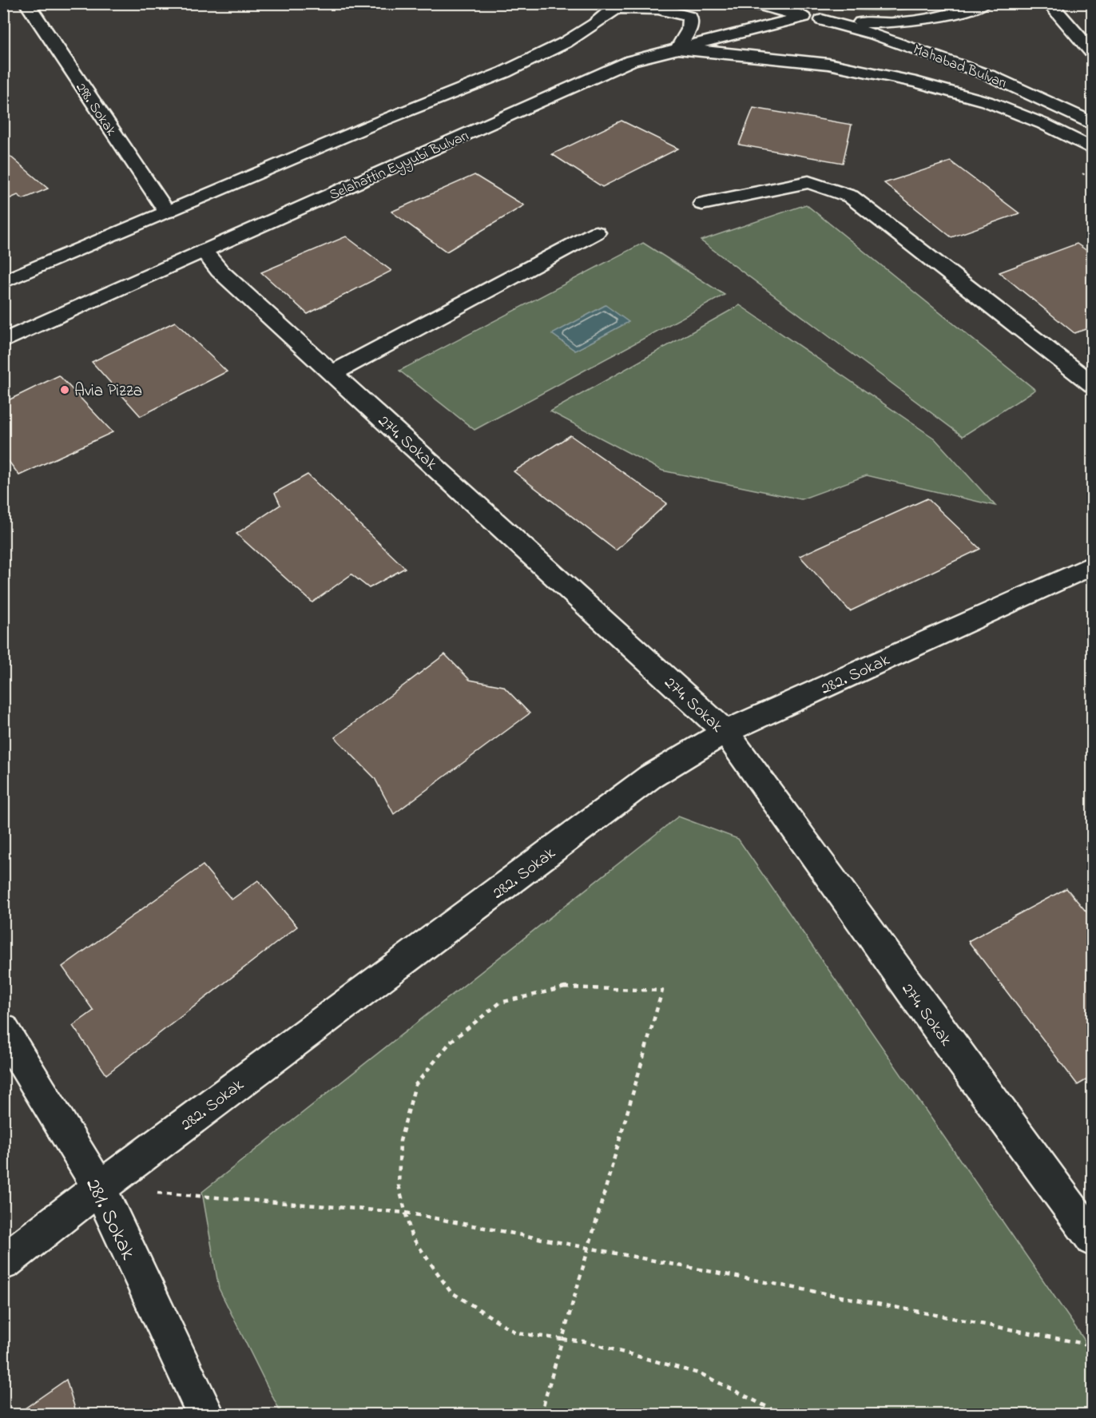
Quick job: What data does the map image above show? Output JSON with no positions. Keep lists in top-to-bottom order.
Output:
{
  "streets": {
    "main road": [
      "Mahabad Bulvarı",
      "298. Sokak",
      "Selahattin Eyyubi Bulvarı",
      "274. Sokak",
      "282. Sokak",
      "281. Sokak"
    ]
  },
  "crossings": [
    ["Selahattin Eyyubi Bulvarı", "274. Sokak"],
    ["274. Sokak", "282. Sokak"],
    ["282. Sokak", "281. Sokak"]
  ],
  "places": ["Avia Pizza"]
}
